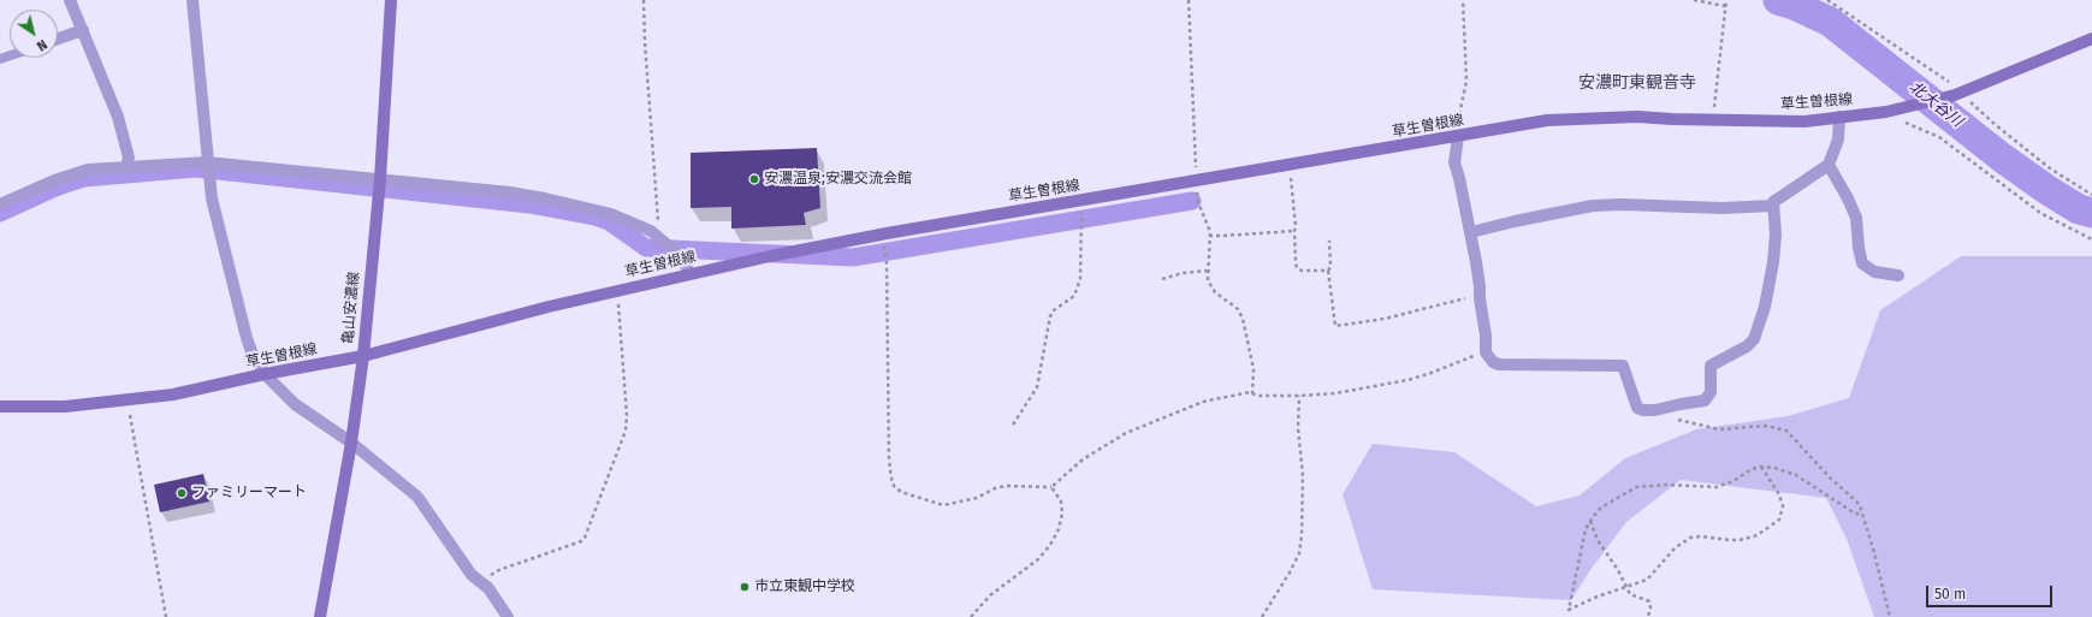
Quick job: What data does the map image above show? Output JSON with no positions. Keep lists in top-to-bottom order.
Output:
{
  "streets": {
    "main road": ["草生曽根線", "亀山安濃線"]
  },
  "crossings": [
    ["草生曽根線", "亀山安濃線"]
  ],
  "districts": ["安濃町東観音寺"],
  "water": ["北大谷川"],
  "places": ["安濃温泉;安濃交流会館", "ファミリーマート", "市立東観中学校"],
  "scale_bar": "50 m",
  "north": "bottom right"
}
